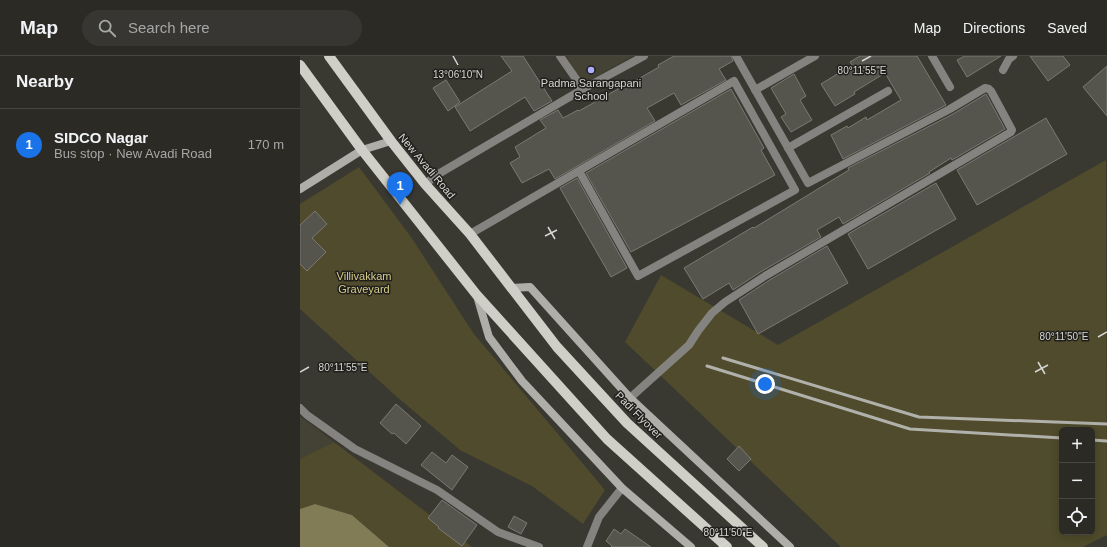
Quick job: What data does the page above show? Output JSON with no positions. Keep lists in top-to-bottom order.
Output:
{
  "streets": {
    "main road": ["New Avadi Road", "Padi Flyover"]
  },
  "crossings": [
    ["New Avadi Road", "Padi Flyover"]
  ],
  "parks": ["Villivakkam Graveyard"],
  "places": ["Padma Sarangapani School"],
  "page": {
    "header": "Map",
    "search": "Search here",
    "nav": ["Map", "Directions", "Saved"],
    "heading": "Nearby",
    "list": [
      {
        "mark": "1",
        "name": "SIDCO Nagar",
        "note": "Bus stop · New Avadi Road",
        "value": "170 m"
      }
    ],
    "pins": "1",
    "map_buttons": ["+", "−"]
  },
  "coordinates": ["80°11'55\"E", "13°06'10\"N", "80°11'50\"E"]
}
